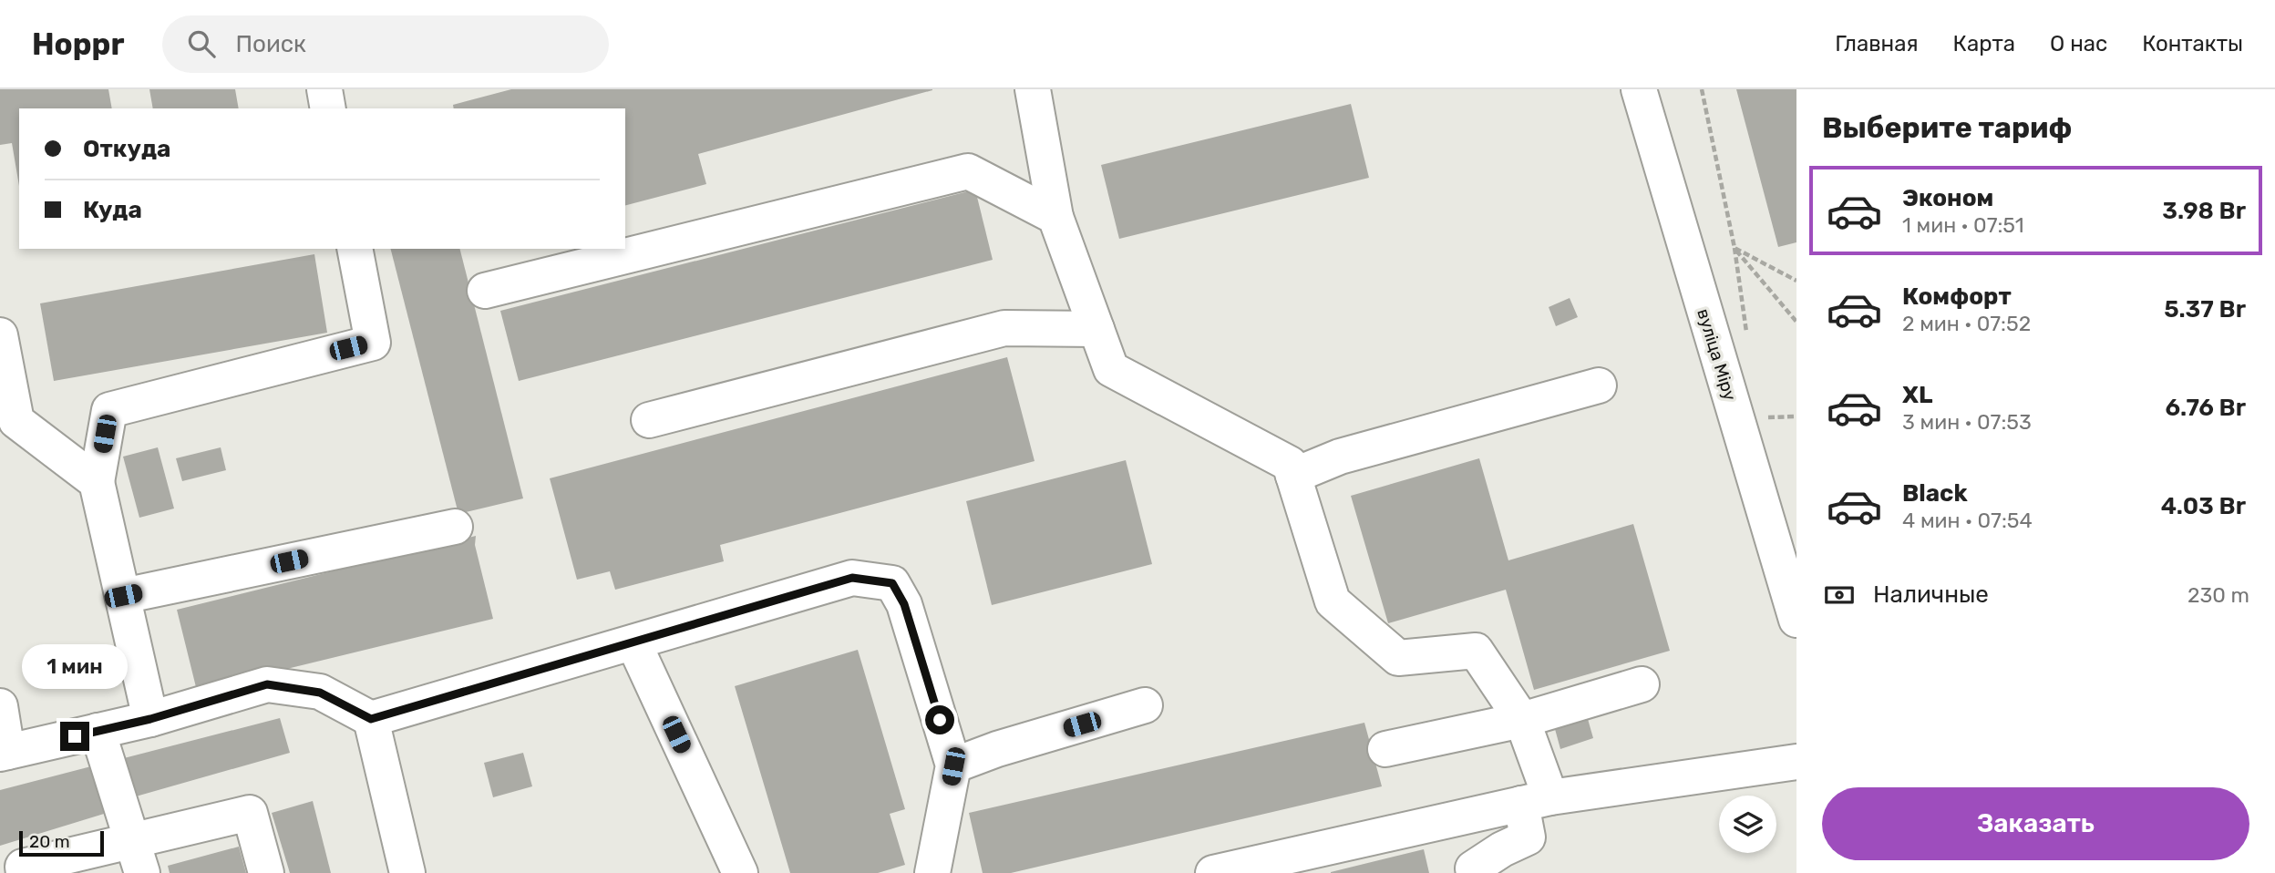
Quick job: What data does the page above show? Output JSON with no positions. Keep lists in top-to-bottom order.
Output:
{
  "streets": {
    "street": ["вуліца Міру"]
  },
  "scale_bar": "20 m",
  "page": {
    "header": "Hoppr",
    "search": "Поиск",
    "nav": [
      "Главная",
      "Карта",
      "О нас",
      "Контакты"
    ],
    "heading": "Выберите тариф",
    "banner": ["Откуда", "Куда"],
    "list": [
      {
        "name": "Эконом",
        "note": "1 мин · 07:51",
        "value": "3.98 Br"
      },
      {
        "name": "Комфорт",
        "note": "2 мин · 07:52",
        "value": "5.37 Br"
      },
      {
        "name": "XL",
        "note": "3 мин · 07:53",
        "value": "6.76 Br"
      },
      {
        "name": "Black",
        "note": "4 мин · 07:54",
        "value": "4.03 Br"
      }
    ],
    "pay": ["Наличные", "230 m"],
    "bubble": "1 мин",
    "buttons": "Заказать",
    "scale": "20 m"
  }
}
